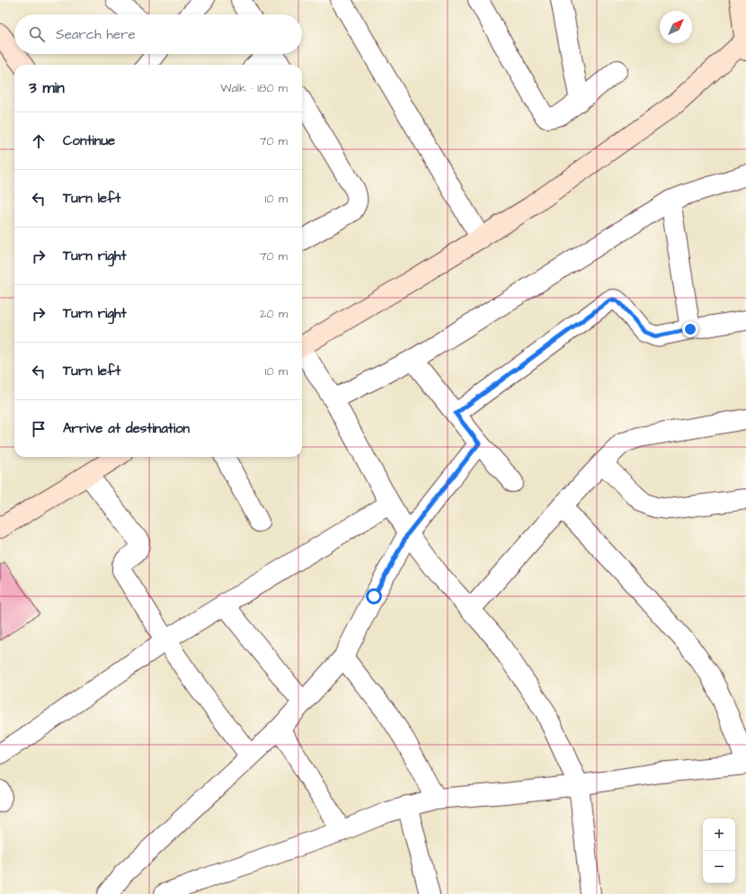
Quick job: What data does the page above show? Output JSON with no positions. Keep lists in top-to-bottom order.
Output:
{
  "north": "top right",
  "page": {
    "search": "Search here",
    "heading": ["3 min", "Walk · 180 m"],
    "list": [
      ["Continue", "70 m"],
      ["Turn left", "10 m"],
      ["Turn right", "70 m"],
      ["Turn right", "20 m"],
      ["Turn left", "10 m"],
      "Arrive at destination"
    ],
    "map_buttons": ["+", "−"]
  }
}
